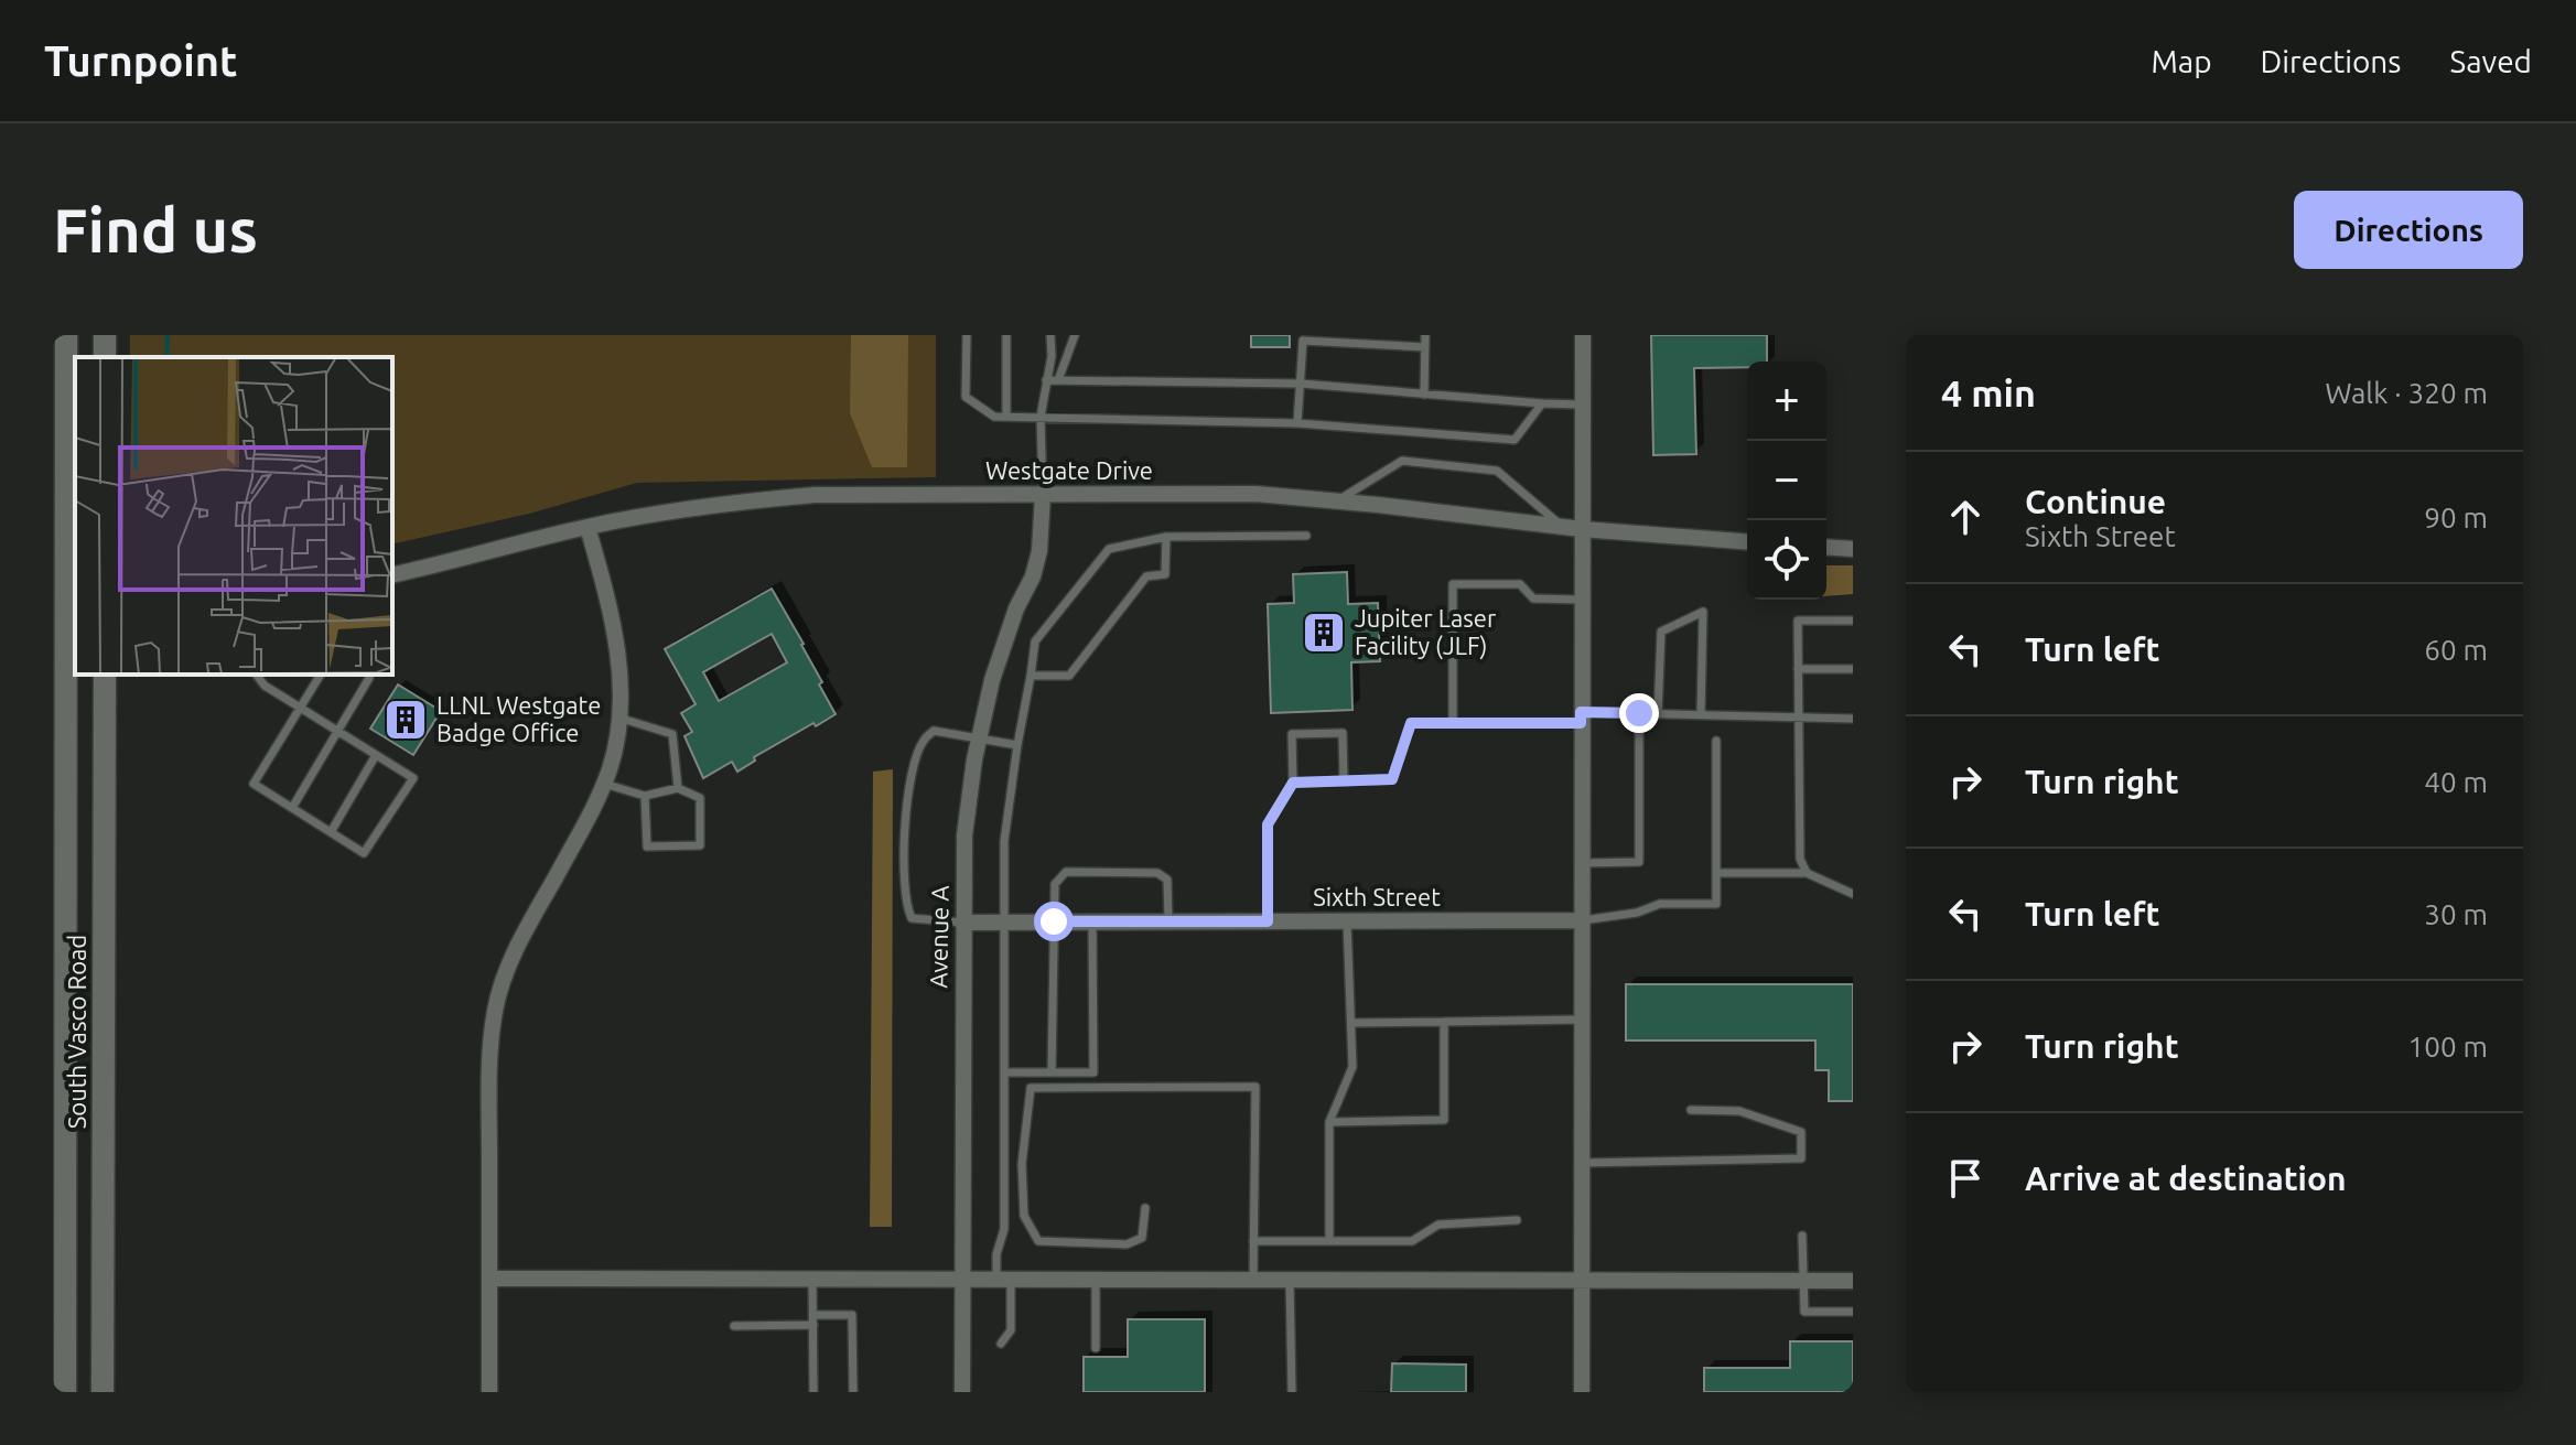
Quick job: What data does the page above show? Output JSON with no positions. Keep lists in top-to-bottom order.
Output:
{
  "streets": {
    "main road": ["South Vasco Road"],
    "street": ["Westgate Drive", "Sixth Street", "Avenue A"]
  },
  "crossings": [
    ["Westgate Drive", "Avenue A"],
    ["Sixth Street", "Avenue A"]
  ],
  "places": {
    "building": ["Jupiter Laser Facility (JLF)", "LLNL Westgate Badge Office"]
  },
  "page": {
    "header": "Turnpoint",
    "nav": ["Map", "Directions", "Saved"],
    "buttons": "Directions",
    "title": "Find us",
    "heading": ["4 min", "Walk · 320 m"],
    "map_buttons": ["+", "−"],
    "list": [
      ["Continue", "Sixth Street", "90 m"],
      ["Turn left", "60 m"],
      ["Turn right", "40 m"],
      ["Turn left", "30 m"],
      ["Turn right", "100 m"],
      "Arrive at destination"
    ]
  }
}
